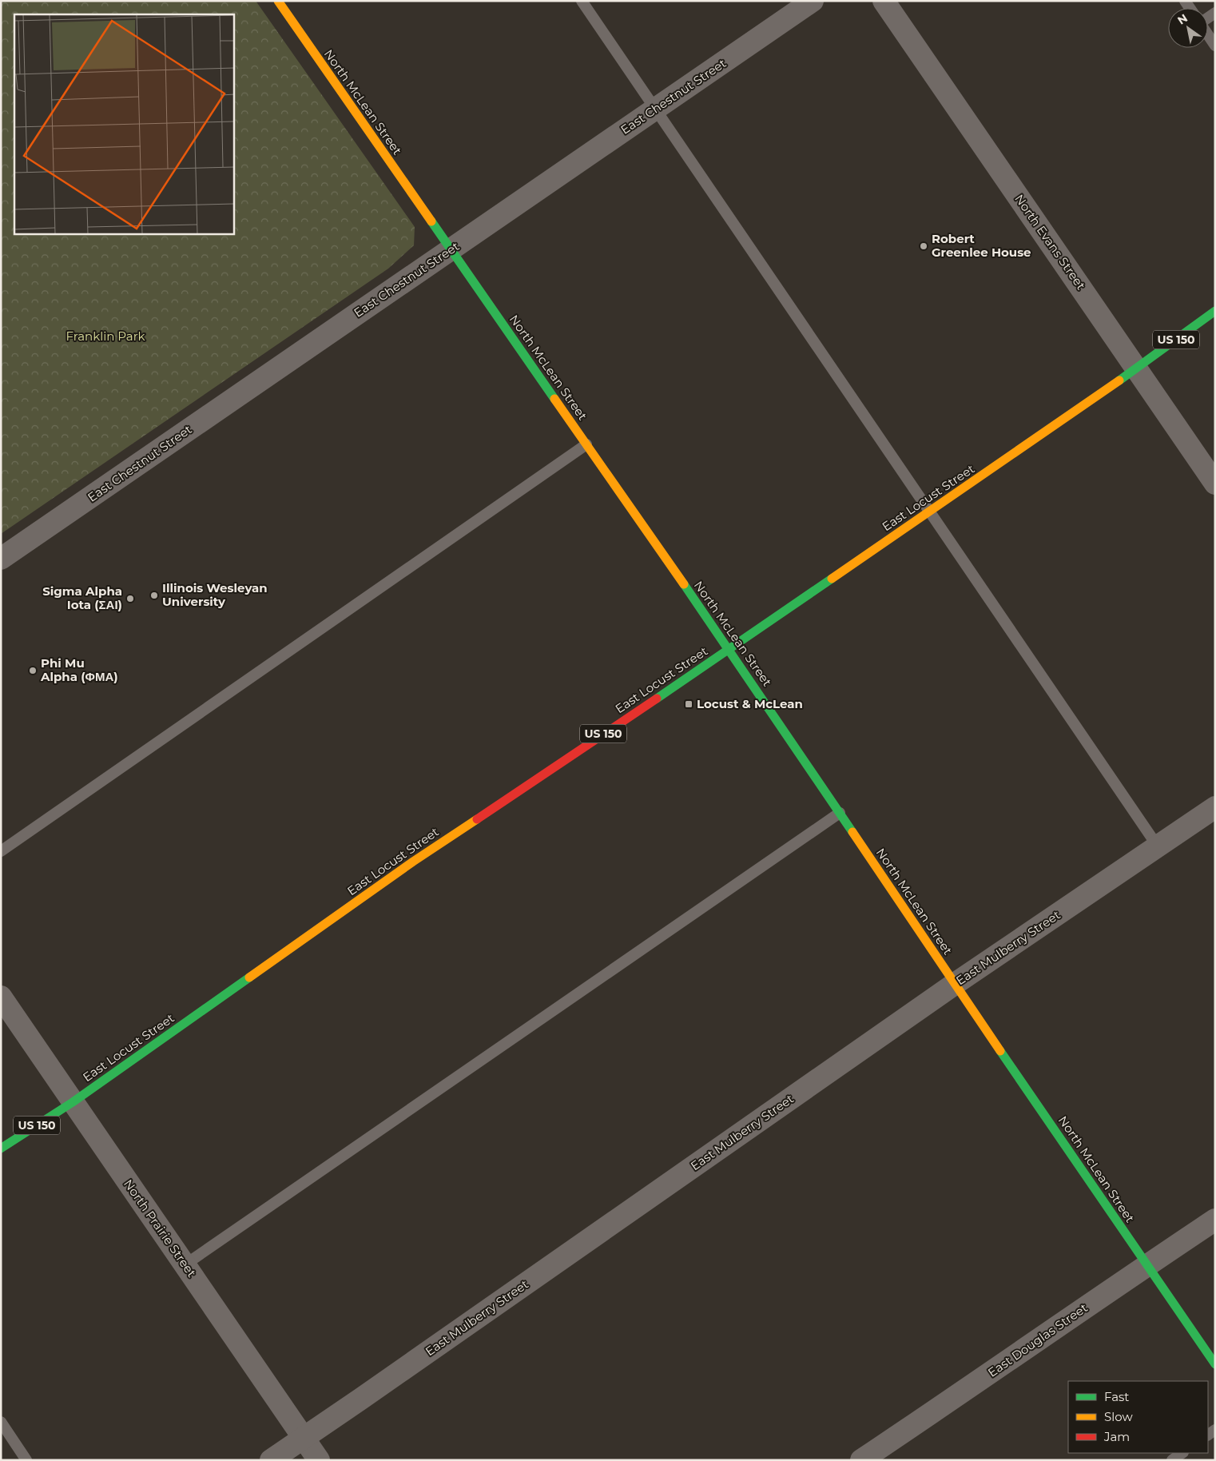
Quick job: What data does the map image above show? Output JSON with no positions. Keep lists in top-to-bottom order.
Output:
{
  "streets": {
    "street": [
      "East Chestnut Street",
      "North McLean Street",
      "North Evans Street",
      "US 150",
      "East Locust Street",
      "East Mulberry Street",
      "North Prairie Street",
      "East Douglas Street"
    ]
  },
  "crossings": [
    ["East Chestnut Street", "North McLean Street"],
    ["North McLean Street", "East Locust Street"],
    ["North McLean Street", "East Mulberry Street"],
    ["North McLean Street", "East Douglas Street"],
    ["North Evans Street", "East Locust Street"],
    ["East Locust Street", "North Prairie Street"],
    ["East Mulberry Street", "North Prairie Street"]
  ],
  "parks": ["Franklin Park"],
  "places": {
    "other": [
      "Robert Greenlee House",
      "Illinois Wesleyan University",
      "Sigma Alpha Iota (ΣΑΙ)",
      "Phi Mu Alpha (ΦΜΑ)"
    ],
    "transit": ["Locust & McLean"]
  },
  "legend": ["Fast", "Slow", "Jam"],
  "north": "top left"
}
